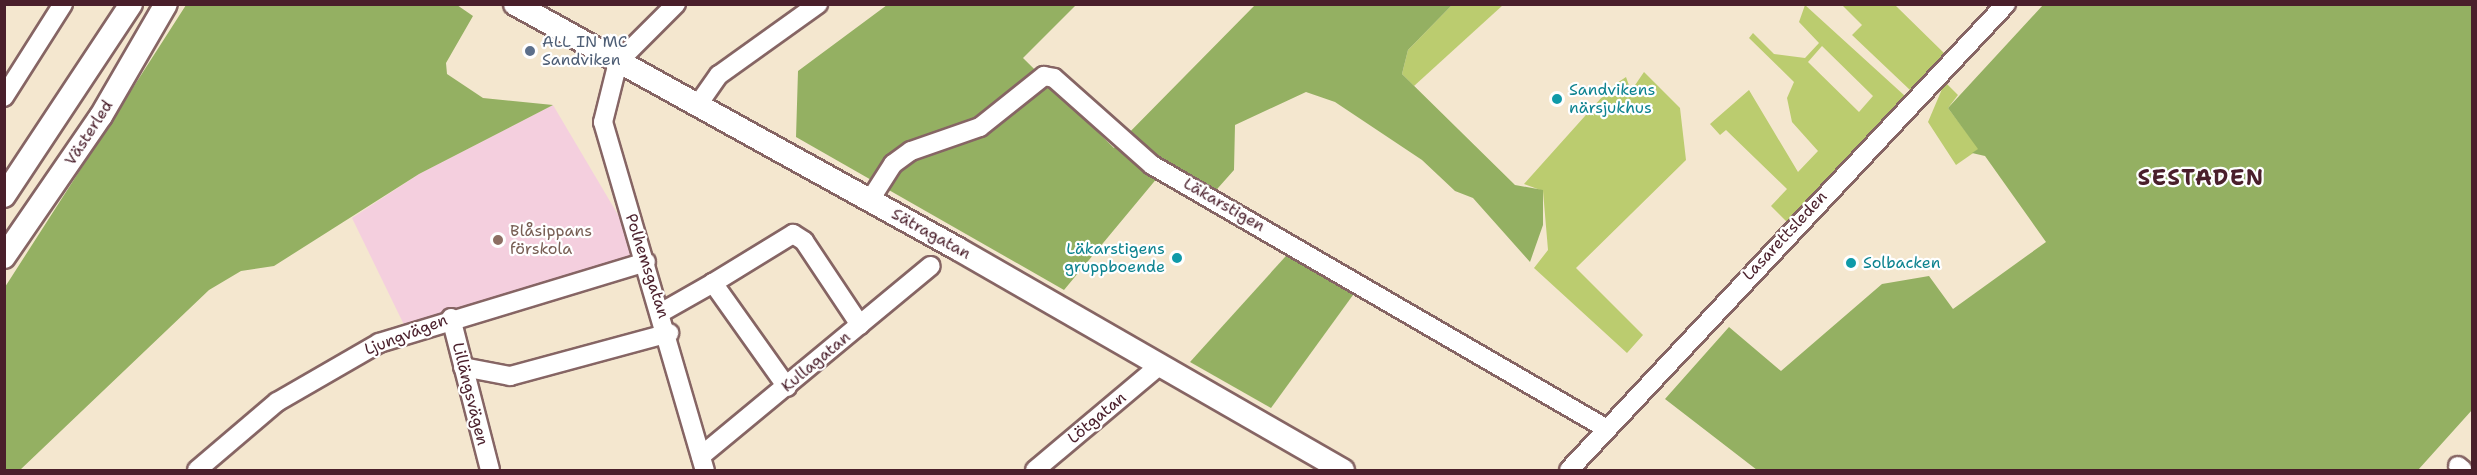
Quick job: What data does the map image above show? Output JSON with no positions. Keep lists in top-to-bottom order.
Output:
{
  "streets": {
    "street": [
      "Västerled",
      "Läkarstigen",
      "Sätragatan",
      "Lasarettsleden",
      "Polhemsgatan",
      "Ljungvägen",
      "Kullagatan",
      "Lillängsvägen",
      "Lötgatan"
    ]
  },
  "crossings": [
    ["Läkarstigen", "Sätragatan"],
    ["Läkarstigen", "Lasarettsleden"],
    ["Sätragatan", "Polhemsgatan"],
    ["Sätragatan", "Lötgatan"],
    ["Polhemsgatan", "Ljungvägen"],
    ["Polhemsgatan", "Kullagatan"],
    ["Ljungvägen", "Lillängsvägen"]
  ],
  "districts": ["SESTADEN"],
  "places": [
    "ALL IN MC Sandviken",
    "Sandvikens närsjukhus",
    "Blåsippans förskola",
    "Läkarstigens gruppboende",
    "Solbacken"
  ]
}
